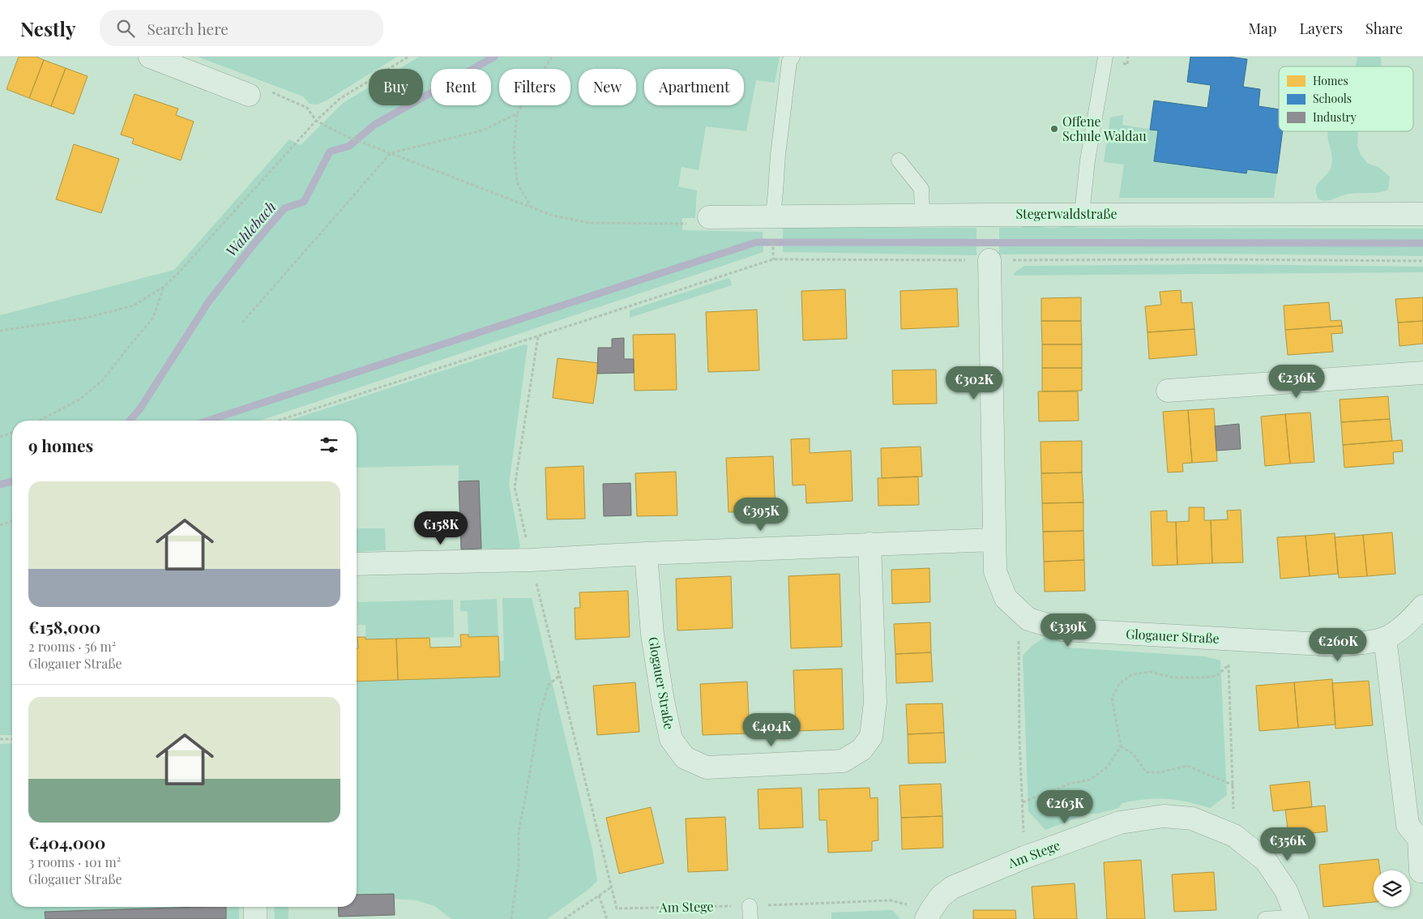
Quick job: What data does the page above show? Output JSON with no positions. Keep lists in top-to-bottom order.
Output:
{
  "streets": {
    "street": ["Stegerwaldstraße", "Glogauer Straße", "Am Stege"]
  },
  "water": ["Wahlebach"],
  "places": ["Offene Schule Waldau"],
  "legend": ["Homes", "Schools", "Industry"],
  "page": {
    "header": "Nestly",
    "search": "Search here",
    "nav": ["Map", "Layers", "Share"],
    "chip": [
      "Buy",
      "Rent",
      "Filters",
      "New",
      "Apartment"
    ],
    "price": [
      "€236K",
      "€302K",
      "€395K",
      "€158K",
      "€339K",
      "€260K",
      "€404K",
      "€263K",
      "€356K"
    ],
    "heading": "9 homes",
    "list": [
      {
        "name": "€158,000",
        "note": "2 rooms · 56 m² · Glogauer Straße"
      },
      {
        "name": "€404,000",
        "note": "3 rooms · 101 m² · Glogauer Straße"
      }
    ]
  }
}
